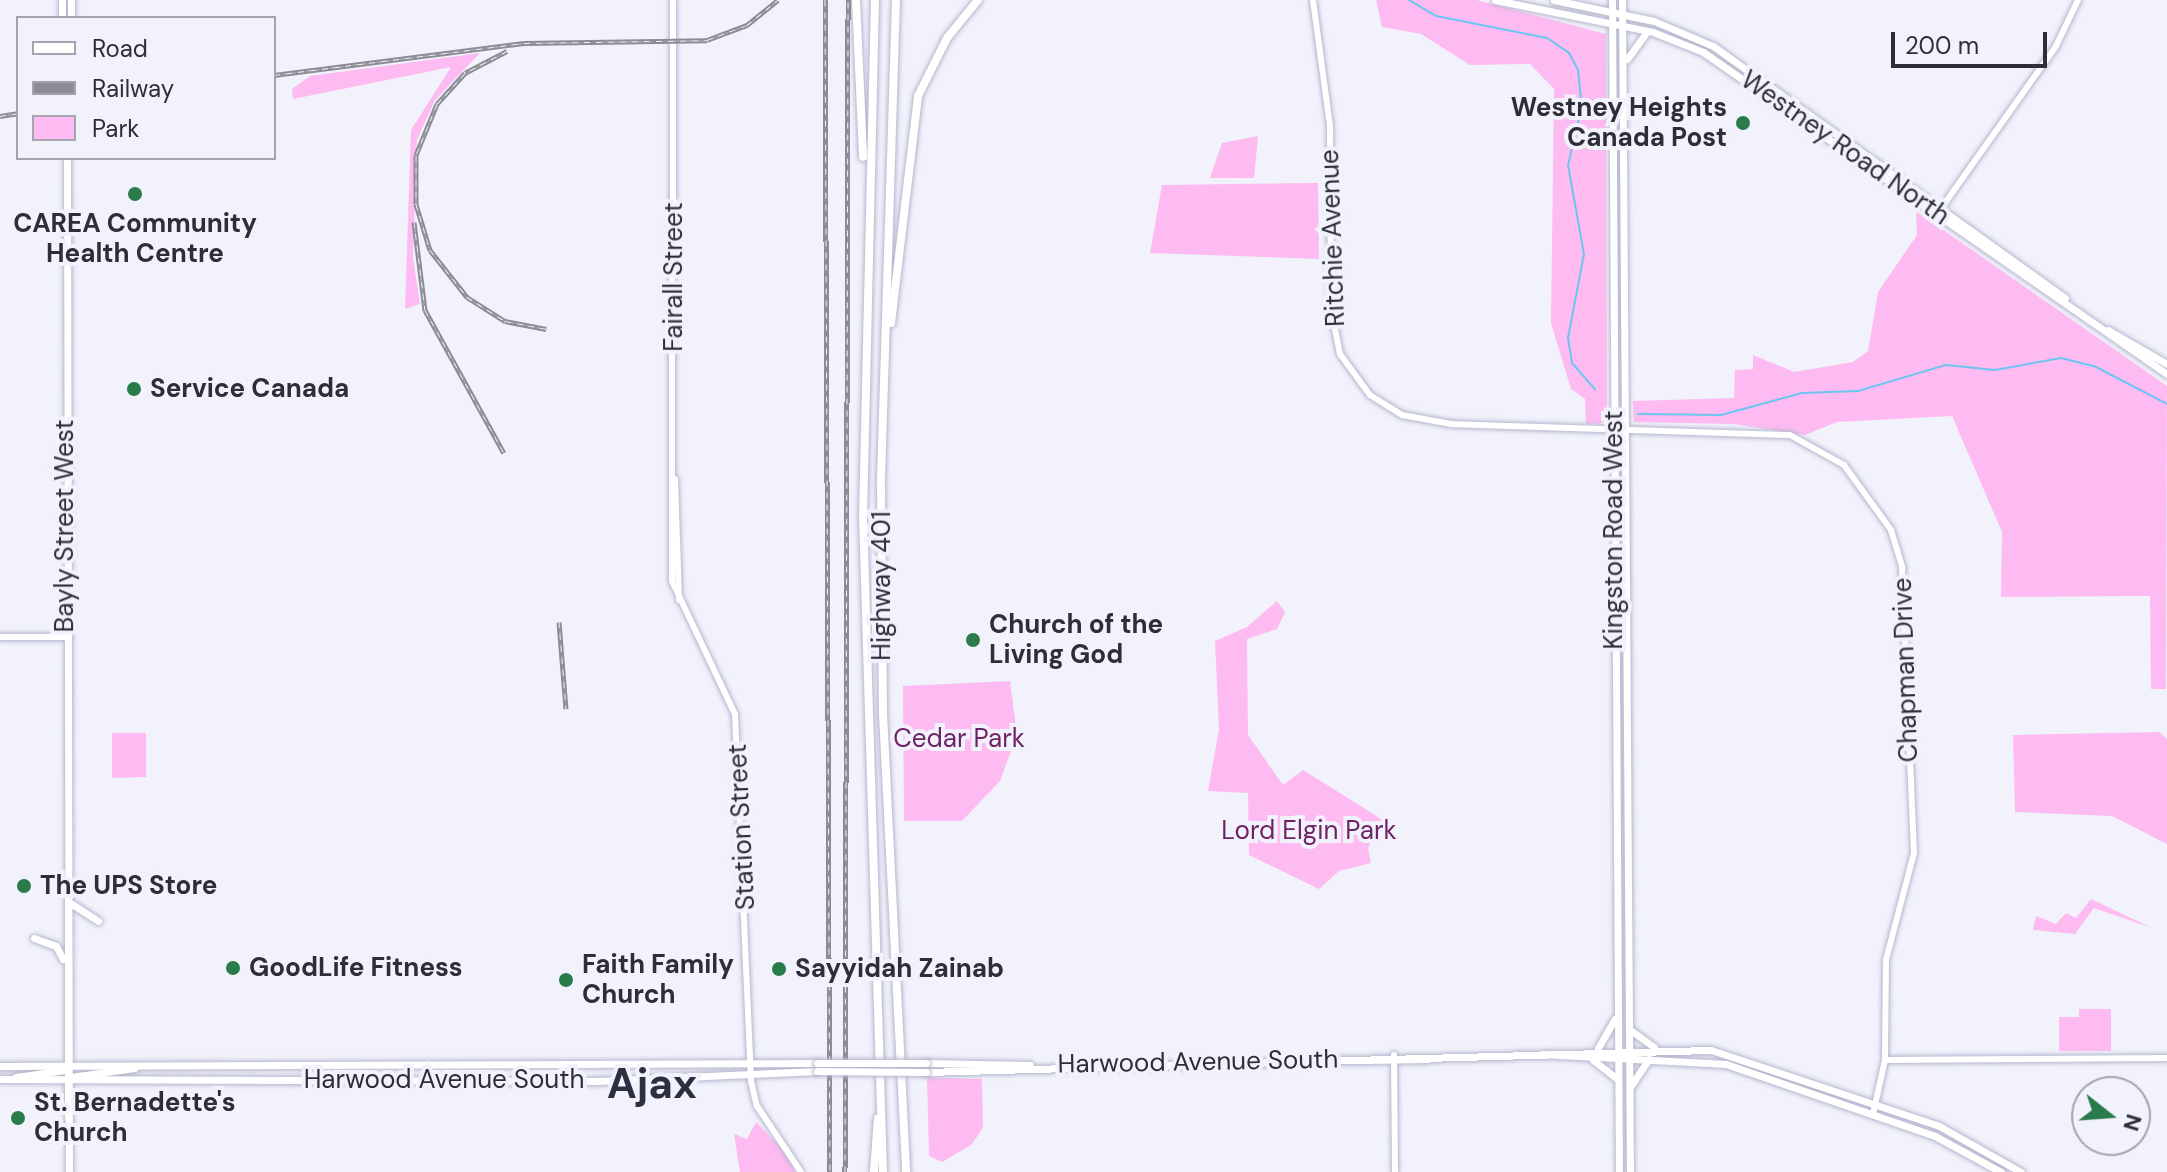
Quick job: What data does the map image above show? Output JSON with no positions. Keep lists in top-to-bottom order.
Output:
{
  "streets": {
    "highway": ["Highway 401"],
    "main road": [
      "Westney Road North",
      "Bayly Street West",
      "Kingston Road West",
      "Harwood Avenue South"
    ],
    "street": [
      "Ritchie Avenue",
      "Fairall Street",
      "Chapman Drive",
      "Station Street"
    ]
  },
  "crossings": [
    ["Westney Road North", "Kingston Road West"],
    ["Ritchie Avenue", "Kingston Road West"],
    ["Ritchie Avenue", "Chapman Drive"],
    ["Fairall Street", "Station Street"],
    ["Bayly Street West", "Harwood Avenue South"],
    ["Kingston Road West", "Chapman Drive"],
    ["Kingston Road West", "Harwood Avenue South"],
    ["Chapman Drive", "Harwood Avenue South"],
    ["Station Street", "Harwood Avenue South"]
  ],
  "districts": ["Ajax"],
  "parks": ["Cedar Park", "Lord Elgin Park"],
  "places": [
    "Westney Heights Canada Post",
    "CAREA Community Health Centre",
    "Service Canada",
    "Church of the Living God",
    "The UPS Store",
    "GoodLife Fitness",
    "Sayyidah Zainab",
    "Faith Family Church",
    "St. Bernadette's Church"
  ],
  "legend": ["Road", "Railway", "Park"],
  "scale_bar": "200 m",
  "north": "right"
}
